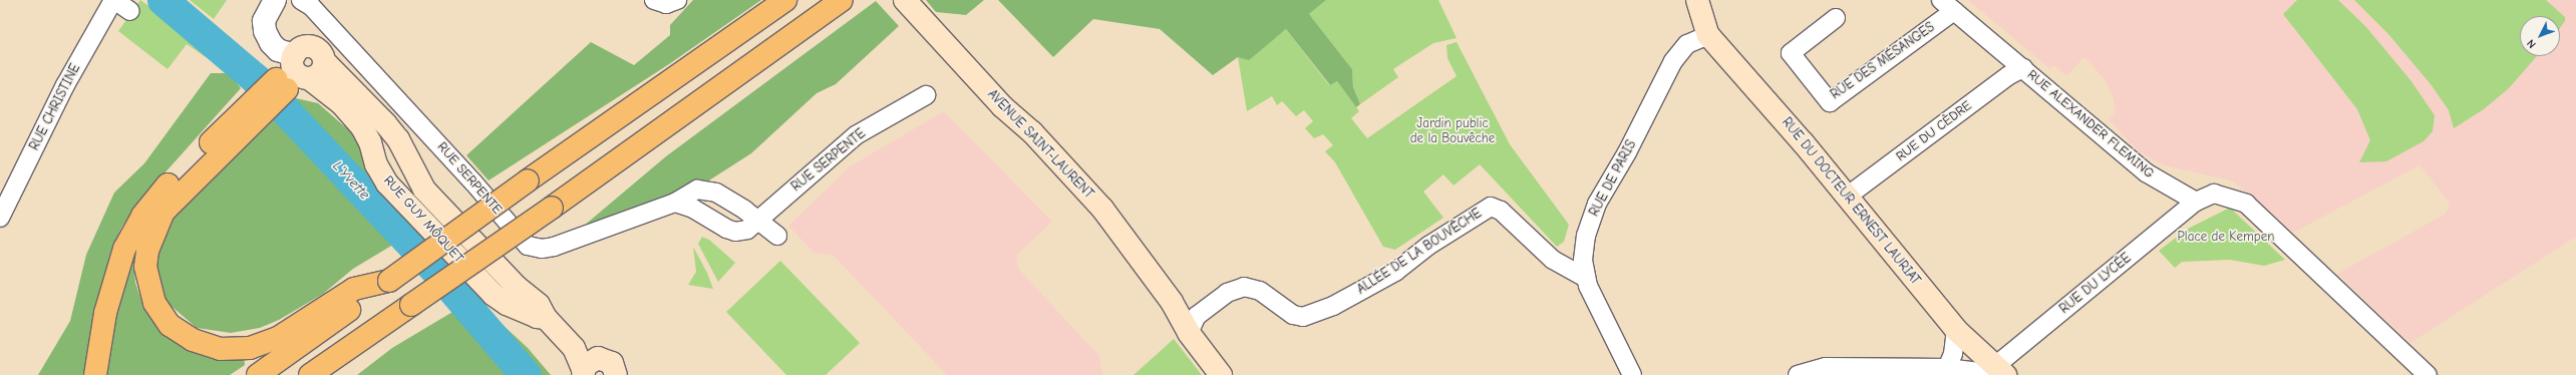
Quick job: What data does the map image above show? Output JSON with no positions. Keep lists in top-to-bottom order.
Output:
{
  "streets": {
    "main road": ["AVENUE SAINT-LAURENT", "RUE DU DOCTEUR ERNEST LAURIAT", "RUE GUY MÔQUET"],
    "street": [
      "RUE DES MÉSANGES",
      "RUE CHRISTINE",
      "RUE ALEXANDER FLEMING",
      "RUE DU CÈDRE",
      "RUE SERPENTE",
      "RUE DE PARIS",
      "ALLÉE DE LA BOUVÊCHE",
      "RUE DU LYCÉE"
    ]
  },
  "crossings": [
    ["RUE DES MÉSANGES", "RUE ALEXANDER FLEMING"],
    ["RUE ALEXANDER FLEMING", "RUE DU CÈDRE"],
    ["RUE ALEXANDER FLEMING", "RUE DU LYCÉE"],
    ["RUE DU CÈDRE", "RUE DU DOCTEUR ERNEST LAURIAT"],
    ["AVENUE SAINT-LAURENT", "ALLÉE DE LA BOUVÊCHE"],
    ["RUE DE PARIS", "RUE DU DOCTEUR ERNEST LAURIAT"],
    ["RUE DE PARIS", "ALLÉE DE LA BOUVÊCHE"],
    ["RUE DU DOCTEUR ERNEST LAURIAT", "RUE DU LYCÉE"]
  ],
  "water": ["L'Yvette"],
  "parks": ["Jardin public de la Bouvêche", "Place de Kempen"],
  "north": "bottom left"
}
